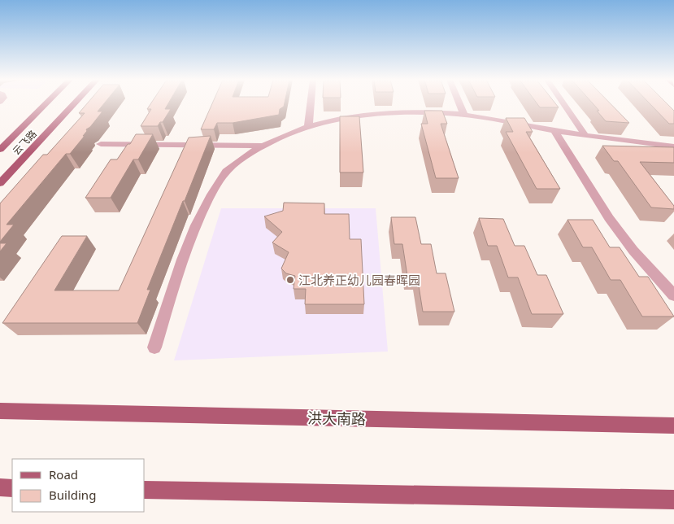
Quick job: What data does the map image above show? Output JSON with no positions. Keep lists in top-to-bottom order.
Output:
{
  "streets": {
    "main road": ["云飞路", "洪大南路"]
  },
  "places": ["江北养正幼儿园春晖园"],
  "legend": ["Road", "Building"]
}
